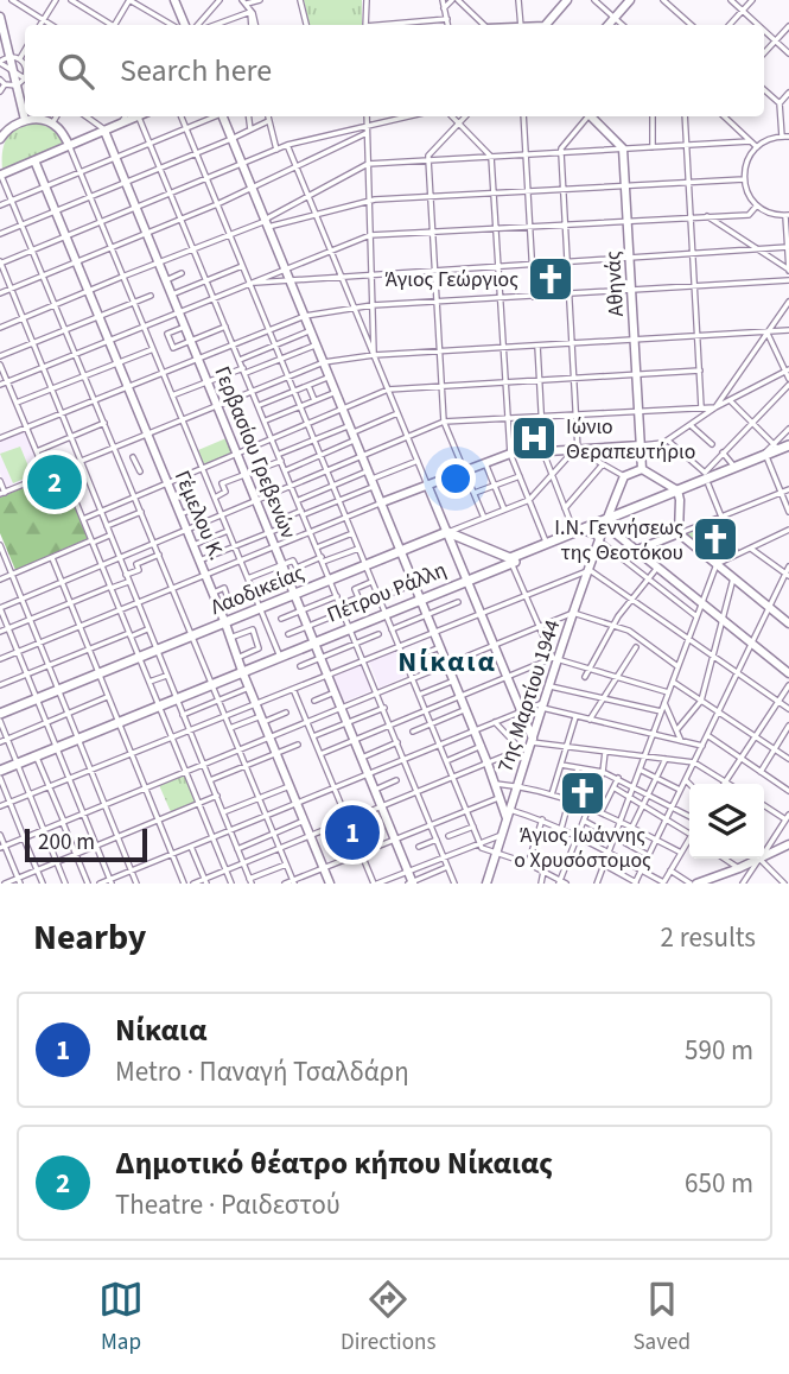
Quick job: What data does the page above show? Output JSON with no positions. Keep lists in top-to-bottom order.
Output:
{
  "streets": {
    "main road": [
      "Αθηνάς",
      "Γερβασίου Γρεβενών",
      "Γέμελου Κ.",
      "Λαοδικείας",
      "Πέτρου Ράλλη",
      "7ης Μαρτίου 1944"
    ]
  },
  "crossings": [
    ["Γερβασίου Γρεβενών", "Λαοδικείας"],
    ["Γερβασίου Γρεβενών", "Πέτρου Ράλλη"],
    ["Γέμελου Κ.", "Λαοδικείας"],
    ["Γέμελου Κ.", "Πέτρου Ράλλη"],
    ["Πέτρου Ράλλη", "7ης Μαρτίου 1944"]
  ],
  "districts": ["Νίκαια"],
  "places": {
    "church": ["Άγιος Γεώργιος", "Ι.Ν. Γεννήσεως της Θεοτόκου", "Άγιος Ιωάννης ο Χρυσόστομος"],
    "hospital": ["Ιώνιο Θεραπευτήριο"]
  },
  "scale_bar": "200 m",
  "page": {
    "search": "Search here",
    "pins": ["2", "1"],
    "scale": "200 m",
    "heading": ["Nearby", "2 results"],
    "list": [
      {
        "mark": "1",
        "name": "Νίκαια",
        "note": "Metro · Παναγή Τσαλδάρη",
        "value": "590 m"
      },
      {
        "mark": "2",
        "name": "Δημοτικό θέατρο κήπου Νίκαιας",
        "note": "Theatre · Ραιδεστού",
        "value": "650 m"
      }
    ],
    "nav": ["Map", "Directions", "Saved"]
  }
}
